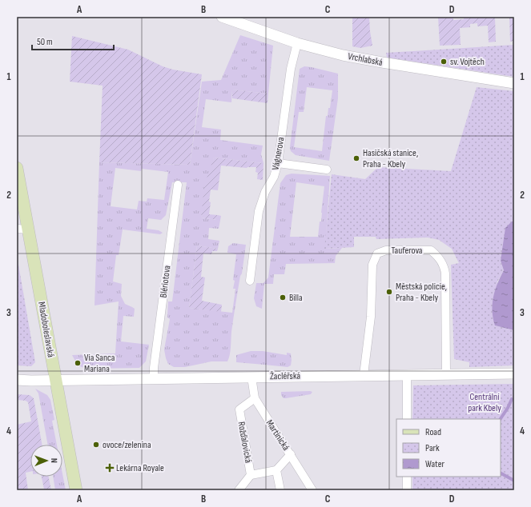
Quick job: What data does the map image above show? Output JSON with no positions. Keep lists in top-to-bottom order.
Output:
{
  "streets": {
    "main road": ["Mladoboleslavská"],
    "street": [
      "Vrchlabská",
      "Vágnerova",
      "Tauferova",
      "Blériotova",
      "Žacléřská",
      "Martinická",
      "Rožďalovická"
    ]
  },
  "crossings": [
    ["Vrchlabská", "Vágnerova"],
    ["Tauferova", "Žacléřská"],
    ["Blériotova", "Žacléřská"],
    ["Mladoboleslavská", "Žacléřská"],
    ["Žacléřská", "Martinická"],
    ["Martinická", "Rožďalovická"]
  ],
  "parks": ["Centrální park Kbely"],
  "places": {
    "other": [
      "sv. Vojtěch",
      "Hasičská stanice, Praha - Kbely",
      "Městská policie, Praha - Kbely",
      "Billa",
      "Via Sanca Mariana",
      "ovoce/zelenina"
    ],
    "health": ["Lekárna Royale"]
  },
  "legend": ["Road", "Park", "Water"],
  "scale_bar": "50 m",
  "north": "right",
  "grid": {
    "columns": [
      "A",
      "B",
      "C",
      "D"
    ],
    "rows": [
      "1",
      "2",
      "3",
      "4"
    ]
  }
}
